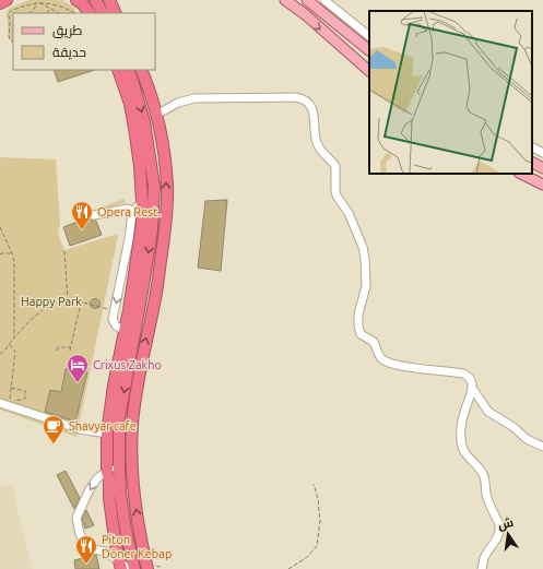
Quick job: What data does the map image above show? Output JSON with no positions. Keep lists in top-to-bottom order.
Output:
{
  "parks": ["Happy Park"],
  "places": {
    "restaurant": ["Opera Rest.", "Piton Döner Kebap"],
    "hotel": ["Crixus Zakho"],
    "cafe": ["Shavyar cafe"]
  },
  "legend": ["طريق", "حديقة"],
  "north": "top"
}
